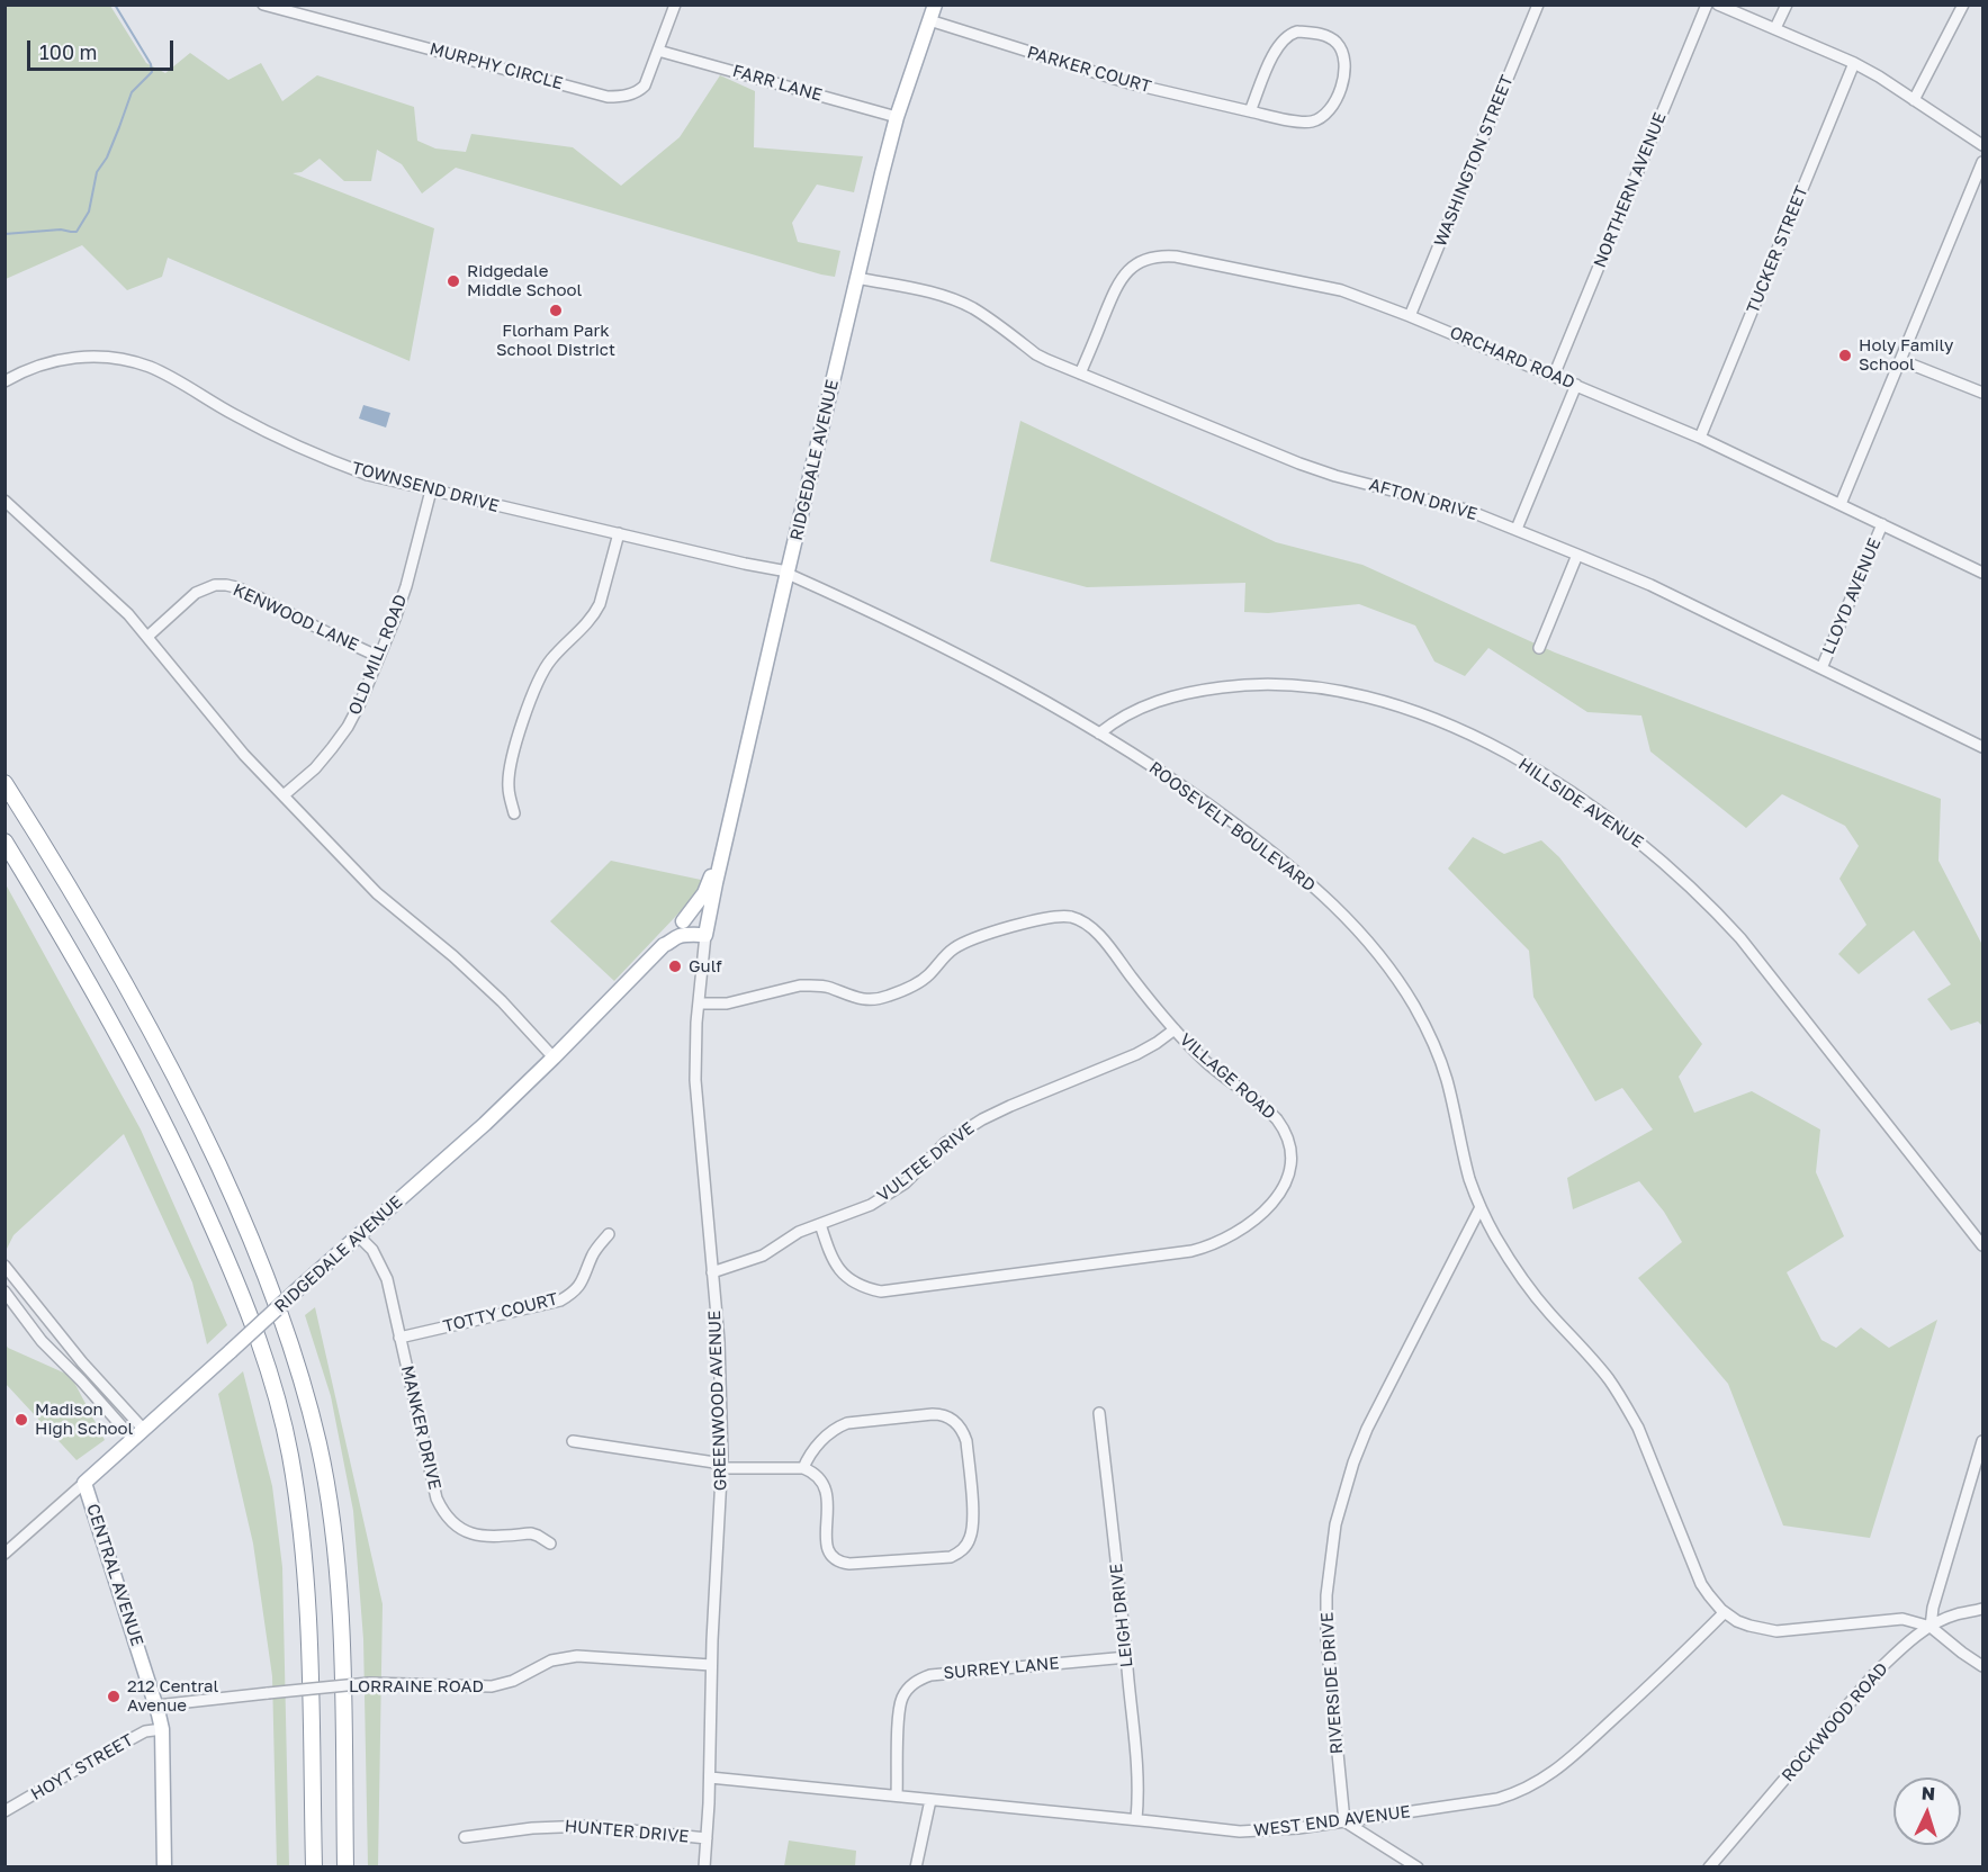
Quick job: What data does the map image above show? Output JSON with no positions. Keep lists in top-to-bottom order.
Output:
{
  "streets": {
    "main road": ["RIDGEDALE AVENUE", "CENTRAL AVENUE"],
    "street": [
      "MURPHY CIRCLE",
      "PARKER COURT",
      "FARR LANE",
      "WASHINGTON STREET",
      "NORTHERN AVENUE",
      "TUCKER STREET",
      "ORCHARD ROAD",
      "TOWNSEND DRIVE",
      "AFTON DRIVE",
      "LLOYD AVENUE",
      "KENWOOD LANE",
      "OLD MILL ROAD",
      "HILLSIDE AVENUE",
      "ROOSEVELT BOULEVARD",
      "VILLAGE ROAD",
      "VULTEE DRIVE",
      "TOTTY COURT",
      "GREENWOOD AVENUE",
      "MANKER DRIVE",
      "LEIGH DRIVE",
      "SURREY LANE",
      "RIVERSIDE DRIVE",
      "LORRAINE ROAD",
      "ROCKWOOD ROAD",
      "HOYT STREET",
      "WEST END AVENUE",
      "HUNTER DRIVE"
    ]
  },
  "crossings": [
    ["MURPHY CIRCLE", "FARR LANE"],
    ["PARKER COURT", "RIDGEDALE AVENUE"],
    ["FARR LANE", "RIDGEDALE AVENUE"],
    ["WASHINGTON STREET", "ORCHARD ROAD"],
    ["NORTHERN AVENUE", "ORCHARD ROAD"],
    ["TUCKER STREET", "ORCHARD ROAD"],
    ["ORCHARD ROAD", "AFTON DRIVE"],
    ["ORCHARD ROAD", "LLOYD AVENUE"],
    ["RIDGEDALE AVENUE", "TOWNSEND DRIVE"],
    ["RIDGEDALE AVENUE", "AFTON DRIVE"],
    ["RIDGEDALE AVENUE", "ROOSEVELT BOULEVARD"],
    ["RIDGEDALE AVENUE", "GREENWOOD AVENUE"],
    ["RIDGEDALE AVENUE", "MANKER DRIVE"],
    ["RIDGEDALE AVENUE", "CENTRAL AVENUE"],
    ["TOWNSEND DRIVE", "OLD MILL ROAD"],
    ["TOWNSEND DRIVE", "ROOSEVELT BOULEVARD"],
    ["AFTON DRIVE", "LLOYD AVENUE"],
    ["KENWOOD LANE", "OLD MILL ROAD"],
    ["HILLSIDE AVENUE", "ROOSEVELT BOULEVARD"],
    ["ROOSEVELT BOULEVARD", "RIVERSIDE DRIVE"],
    ["ROOSEVELT BOULEVARD", "ROCKWOOD ROAD"],
    ["ROOSEVELT BOULEVARD", "WEST END AVENUE"],
    ["VILLAGE ROAD", "VULTEE DRIVE"],
    ["VILLAGE ROAD", "GREENWOOD AVENUE"],
    ["VULTEE DRIVE", "GREENWOOD AVENUE"],
    ["TOTTY COURT", "MANKER DRIVE"],
    ["GREENWOOD AVENUE", "LORRAINE ROAD"],
    ["GREENWOOD AVENUE", "WEST END AVENUE"],
    ["GREENWOOD AVENUE", "HUNTER DRIVE"],
    ["CENTRAL AVENUE", "LORRAINE ROAD"],
    ["CENTRAL AVENUE", "HOYT STREET"],
    ["LEIGH DRIVE", "SURREY LANE"],
    ["LEIGH DRIVE", "WEST END AVENUE"],
    ["SURREY LANE", "WEST END AVENUE"],
    ["RIVERSIDE DRIVE", "WEST END AVENUE"]
  ],
  "places": [
    "Ridgedale Middle School",
    "Florham Park School District",
    "Holy Family School",
    "Gulf",
    "Madison High School",
    "212 Central Avenue"
  ],
  "scale_bar": "100 m",
  "north": "top"
}
